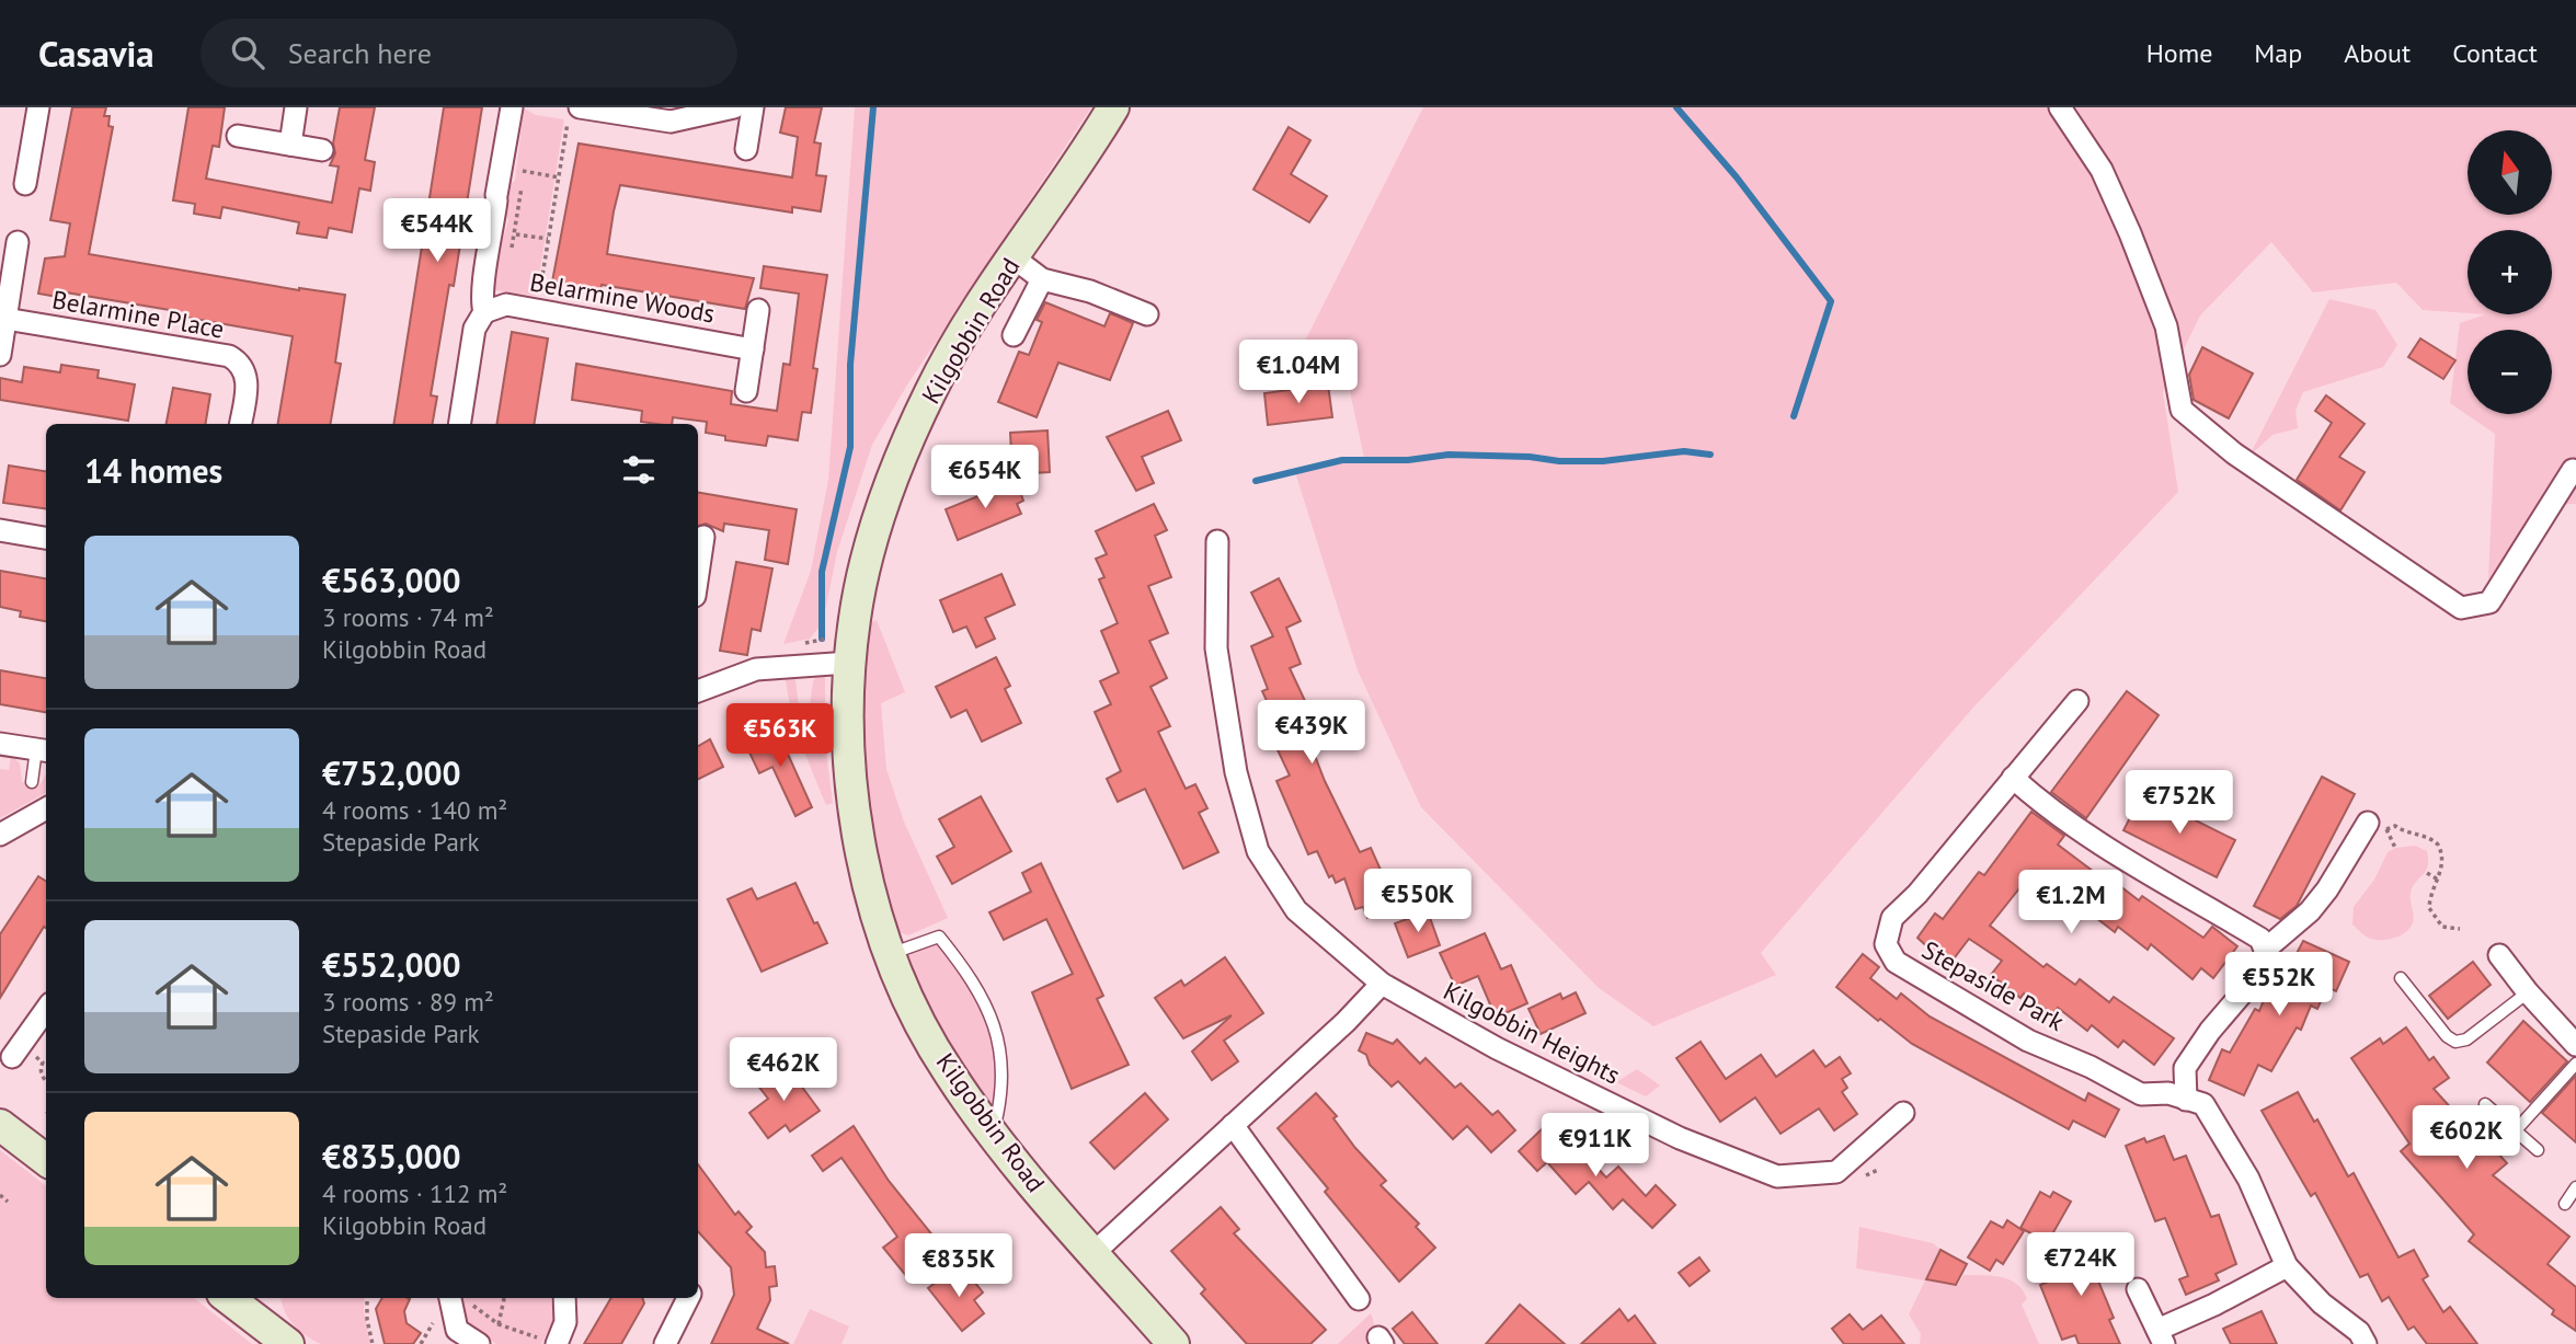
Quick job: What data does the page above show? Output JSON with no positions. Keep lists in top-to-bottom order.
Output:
{
  "streets": {
    "street": [
      "Belarmine Woods",
      "Belarmine Place",
      "Kilgobbin Road",
      "Stepaside Park",
      "Kilgobbin Heights"
    ]
  },
  "north": "top",
  "page": {
    "header": "Casavia",
    "search": "Search here",
    "nav": [
      "Home",
      "Map",
      "About",
      "Contact"
    ],
    "map_buttons": ["+", "−"],
    "price": [
      "€544K",
      "€1.04M",
      "€654K",
      "€439K",
      "€563K",
      "€752K",
      "€550K",
      "€1.2M",
      "€552K",
      "€462K",
      "€602K",
      "€911K",
      "€724K",
      "€835K"
    ],
    "heading": "14 homes",
    "list": [
      {
        "name": "€563,000",
        "note": "3 rooms · 74 m² · Kilgobbin Road"
      },
      {
        "name": "€752,000",
        "note": "4 rooms · 140 m² · Stepaside Park"
      },
      {
        "name": "€552,000",
        "note": "3 rooms · 89 m² · Stepaside Park"
      },
      {
        "name": "€835,000",
        "note": "4 rooms · 112 m² · Kilgobbin Road"
      }
    ]
  }
}
